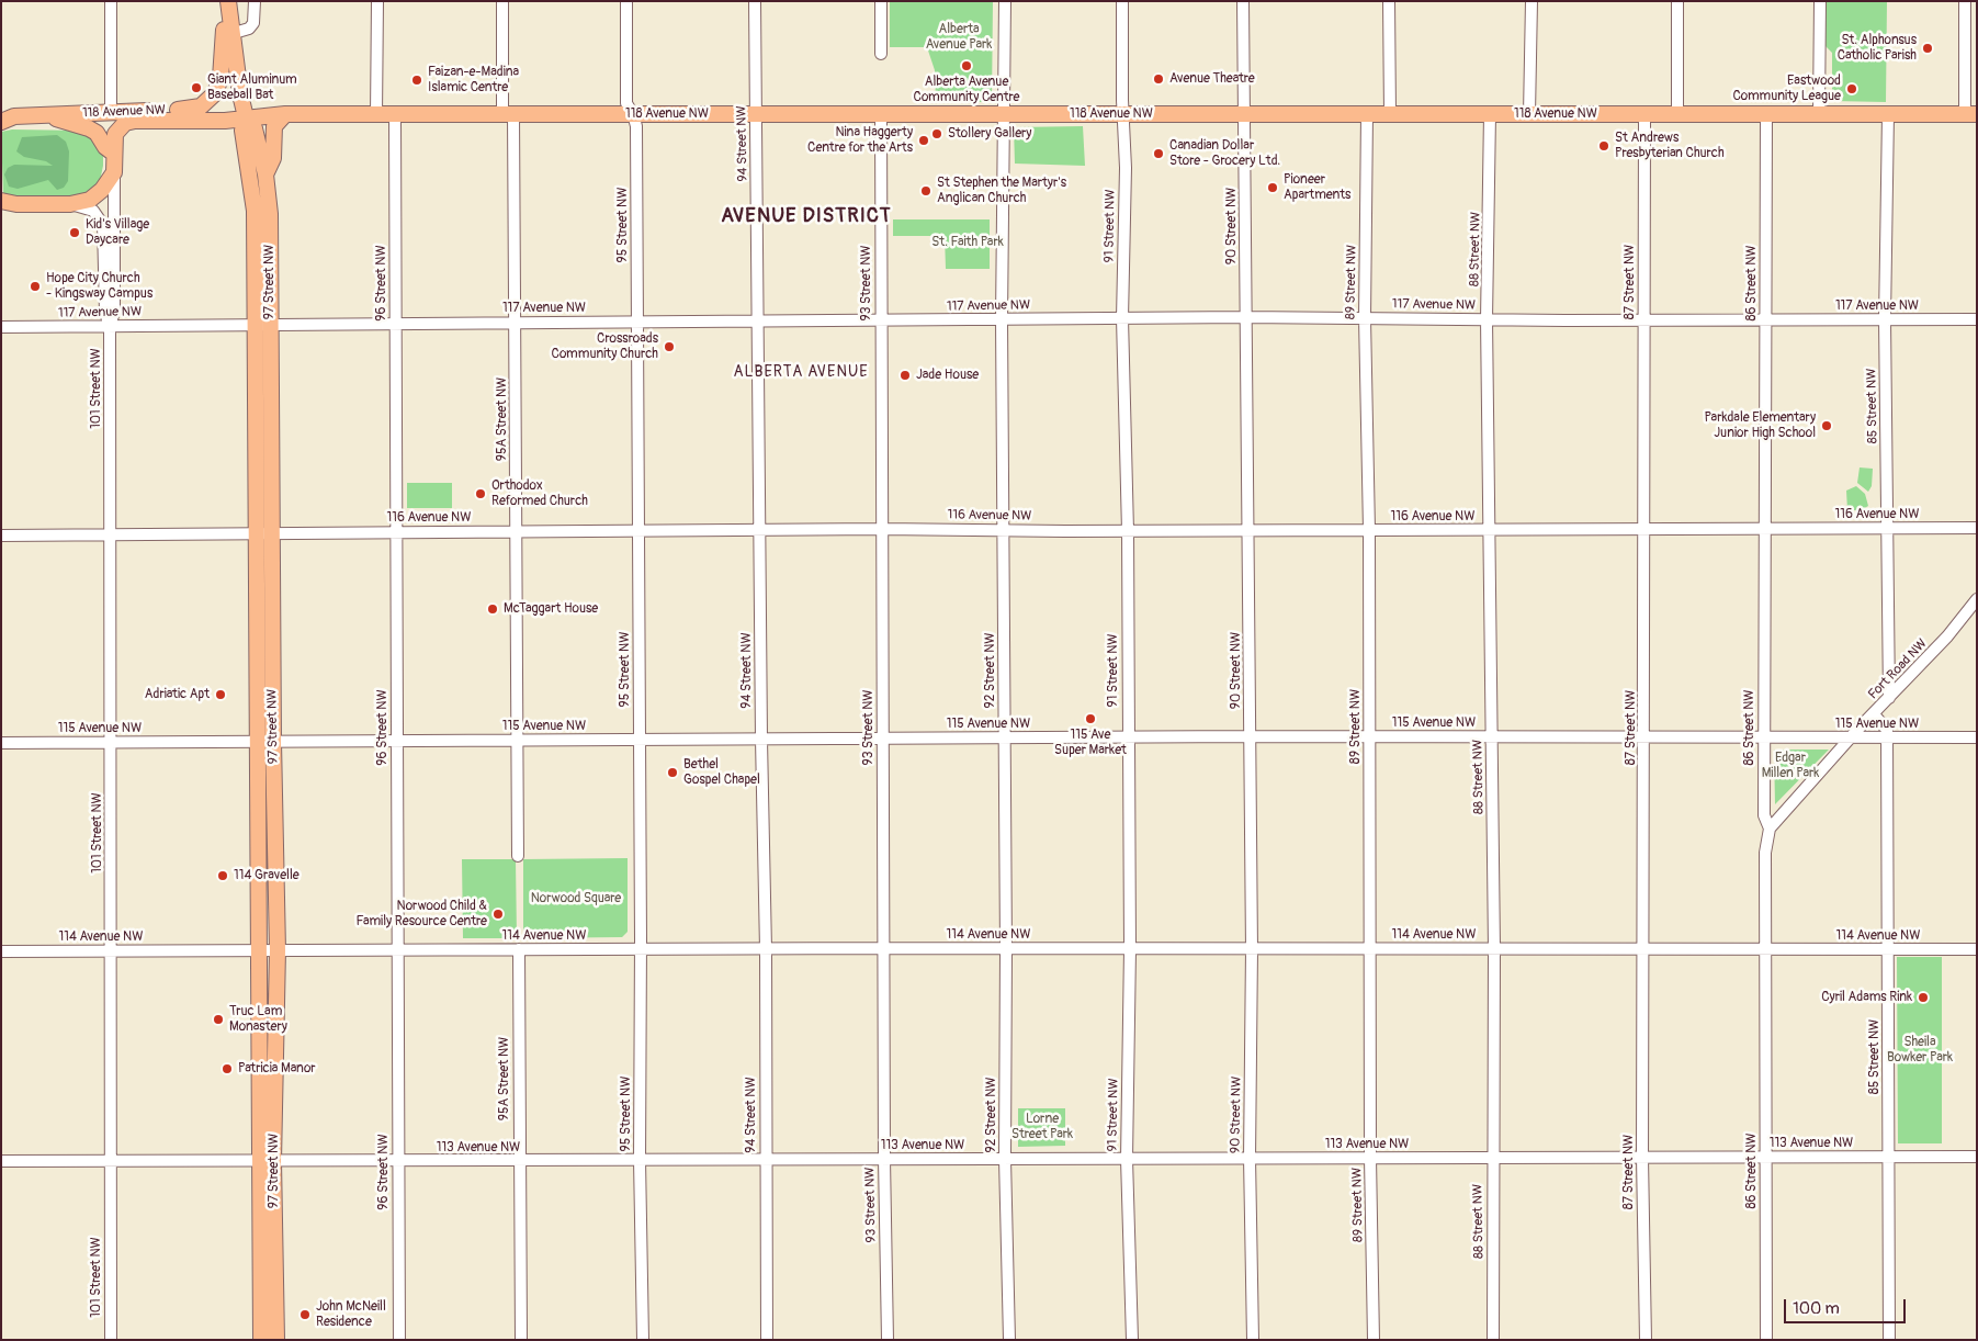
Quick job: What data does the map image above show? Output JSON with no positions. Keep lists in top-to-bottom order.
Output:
{
  "streets": {
    "main road": ["118 Avenue NW", "97 Street NW"],
    "street": [
      "94 Street NW",
      "95 Street NW",
      "91 Street NW",
      "90 Street NW",
      "88 Street NW",
      "89 Street NW",
      "87 Street NW",
      "96 Street NW",
      "93 Street NW",
      "86 Street NW",
      "117 Avenue NW",
      "101 Street NW",
      "85 Street NW",
      "95A Street NW",
      "116 Avenue NW",
      "Fort Road NW",
      "92 Street NW",
      "115 Avenue NW",
      "114 Avenue NW",
      "113 Avenue NW"
    ]
  },
  "crossings": [
    ["118 Avenue NW", "94 Street NW"],
    ["118 Avenue NW", "95 Street NW"],
    ["118 Avenue NW", "91 Street NW"],
    ["118 Avenue NW", "90 Street NW"],
    ["118 Avenue NW", "88 Street NW"],
    ["118 Avenue NW", "97 Street NW"],
    ["118 Avenue NW", "89 Street NW"],
    ["118 Avenue NW", "87 Street NW"],
    ["118 Avenue NW", "96 Street NW"],
    ["118 Avenue NW", "93 Street NW"],
    ["118 Avenue NW", "86 Street NW"],
    ["118 Avenue NW", "101 Street NW"],
    ["118 Avenue NW", "85 Street NW"],
    ["118 Avenue NW", "95A Street NW"],
    ["118 Avenue NW", "92 Street NW"],
    ["94 Street NW", "117 Avenue NW"],
    ["94 Street NW", "116 Avenue NW"],
    ["94 Street NW", "115 Avenue NW"],
    ["94 Street NW", "114 Avenue NW"],
    ["94 Street NW", "113 Avenue NW"],
    ["95 Street NW", "117 Avenue NW"],
    ["95 Street NW", "116 Avenue NW"],
    ["95 Street NW", "115 Avenue NW"],
    ["95 Street NW", "114 Avenue NW"],
    ["95 Street NW", "113 Avenue NW"],
    ["91 Street NW", "117 Avenue NW"],
    ["91 Street NW", "116 Avenue NW"],
    ["91 Street NW", "115 Avenue NW"],
    ["91 Street NW", "114 Avenue NW"],
    ["91 Street NW", "113 Avenue NW"],
    ["90 Street NW", "117 Avenue NW"],
    ["90 Street NW", "116 Avenue NW"],
    ["90 Street NW", "115 Avenue NW"],
    ["90 Street NW", "114 Avenue NW"],
    ["90 Street NW", "113 Avenue NW"],
    ["88 Street NW", "117 Avenue NW"],
    ["88 Street NW", "116 Avenue NW"],
    ["88 Street NW", "115 Avenue NW"],
    ["88 Street NW", "114 Avenue NW"],
    ["88 Street NW", "113 Avenue NW"],
    ["97 Street NW", "117 Avenue NW"],
    ["97 Street NW", "116 Avenue NW"],
    ["97 Street NW", "115 Avenue NW"],
    ["97 Street NW", "114 Avenue NW"],
    ["97 Street NW", "113 Avenue NW"],
    ["89 Street NW", "117 Avenue NW"],
    ["89 Street NW", "116 Avenue NW"],
    ["89 Street NW", "115 Avenue NW"],
    ["89 Street NW", "114 Avenue NW"],
    ["89 Street NW", "113 Avenue NW"],
    ["87 Street NW", "117 Avenue NW"],
    ["87 Street NW", "116 Avenue NW"],
    ["87 Street NW", "115 Avenue NW"],
    ["87 Street NW", "114 Avenue NW"],
    ["87 Street NW", "113 Avenue NW"],
    ["96 Street NW", "117 Avenue NW"],
    ["96 Street NW", "116 Avenue NW"],
    ["96 Street NW", "115 Avenue NW"],
    ["96 Street NW", "114 Avenue NW"],
    ["96 Street NW", "113 Avenue NW"],
    ["93 Street NW", "117 Avenue NW"],
    ["93 Street NW", "116 Avenue NW"],
    ["93 Street NW", "115 Avenue NW"],
    ["93 Street NW", "114 Avenue NW"],
    ["93 Street NW", "113 Avenue NW"],
    ["86 Street NW", "117 Avenue NW"],
    ["86 Street NW", "116 Avenue NW"],
    ["86 Street NW", "Fort Road NW"],
    ["86 Street NW", "115 Avenue NW"],
    ["86 Street NW", "114 Avenue NW"],
    ["86 Street NW", "113 Avenue NW"],
    ["117 Avenue NW", "101 Street NW"],
    ["117 Avenue NW", "85 Street NW"],
    ["117 Avenue NW", "95A Street NW"],
    ["117 Avenue NW", "92 Street NW"],
    ["101 Street NW", "116 Avenue NW"],
    ["101 Street NW", "115 Avenue NW"],
    ["101 Street NW", "114 Avenue NW"],
    ["101 Street NW", "113 Avenue NW"],
    ["85 Street NW", "116 Avenue NW"],
    ["85 Street NW", "Fort Road NW"],
    ["85 Street NW", "115 Avenue NW"],
    ["85 Street NW", "114 Avenue NW"],
    ["85 Street NW", "113 Avenue NW"],
    ["95A Street NW", "116 Avenue NW"],
    ["95A Street NW", "115 Avenue NW"],
    ["95A Street NW", "114 Avenue NW"],
    ["95A Street NW", "113 Avenue NW"],
    ["116 Avenue NW", "92 Street NW"],
    ["Fort Road NW", "115 Avenue NW"],
    ["92 Street NW", "115 Avenue NW"],
    ["92 Street NW", "114 Avenue NW"],
    ["92 Street NW", "113 Avenue NW"]
  ],
  "districts": ["AVENUE DISTRICT", "ALBERTA AVENUE"],
  "parks": [
    "Alberta Avenue Park",
    "St. Faith Park",
    "Edgar Millen Park",
    "Norwood Square",
    "Sheila Bowker Park",
    "Lorne Street Park"
  ],
  "places": [
    "St. Alphonsus Catholic Parish",
    "Alberta Avenue Community Centre",
    "Avenue Theatre",
    "Faizan-e-Madina Islamic Centre",
    "Giant Aluminum Baseball Bat",
    "Eastwood Community League",
    "Stollery Gallery",
    "Nina Haggerty Centre for the Arts",
    "St Andrews Presbyterian Church",
    "Canadian Dollar Store - Grocery Ltd.",
    "Pioneer Apartments",
    "St Stephen the Martyr's Anglican Church",
    "Kid's Village Daycare",
    "Hope City Church - Kingsway Campus",
    "Crossroads Community Church",
    "Jade House",
    "Parkdale Elementary Junior High School",
    "Orthodox Reformed Church",
    "McTaggart House",
    "Adriatic Apt",
    "115 Ave Super Market",
    "Bethel Gospel Chapel",
    "114 Gravelle",
    "Norwood Child & Family Resource Centre",
    "Cyril Adams Rink",
    "Truc Lam Monastery",
    "Patricia Manor",
    "John McNeill Residence"
  ],
  "scale_bar": "100 m"
}
